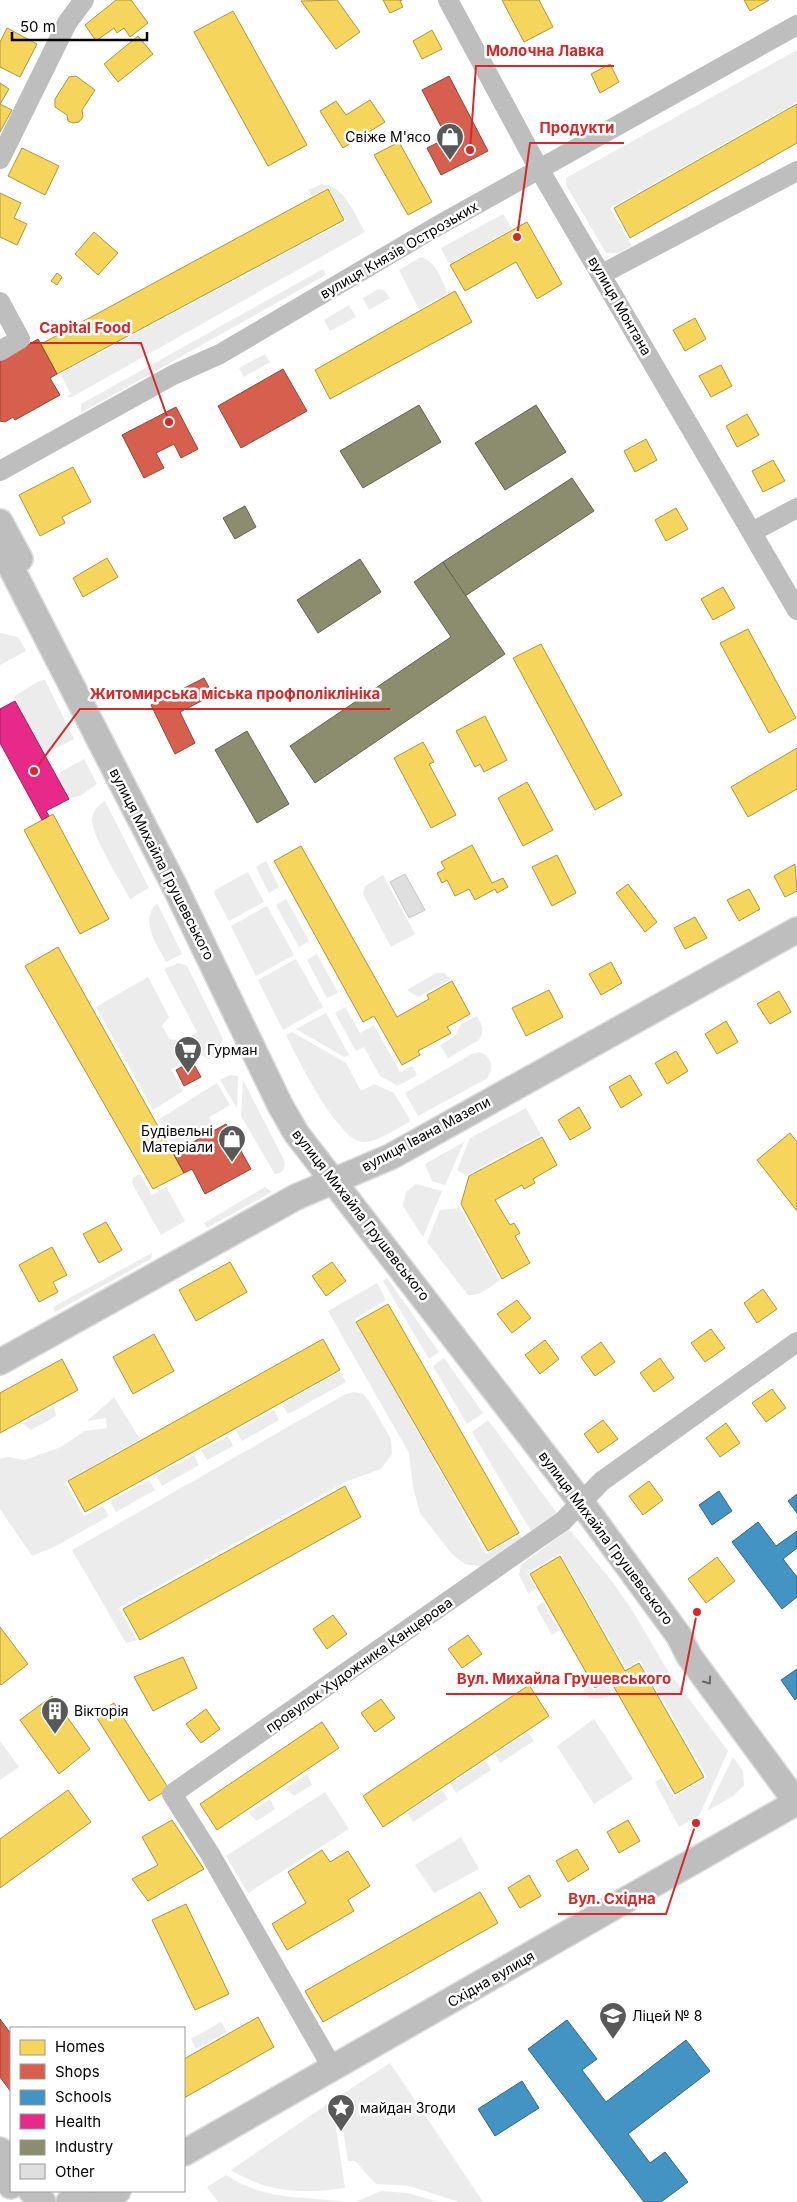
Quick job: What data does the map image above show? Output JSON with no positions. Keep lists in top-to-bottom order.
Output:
{
  "streets": {
    "main road": ["вулиця Михайла Грушевського", "вулиця Івана Мазепи", "Східна вулиця"],
    "street": ["вулиця Князів Острозьких", "вулиця Монтана", "провулок Художника Канцерова"]
  },
  "crossings": [
    ["вулиця Князів Острозьких", "вулиця Монтана"],
    ["вулиця Михайла Грушевського", "вулиця Івана Мазепи"],
    ["вулиця Михайла Грушевського", "провулок Художника Канцерова"],
    ["вулиця Михайла Грушевського", "Східна вулиця"],
    ["провулок Художника Канцерова", "Східна вулиця"]
  ],
  "places": {
    "other": [
      "Молочна Лавка",
      "Продукти",
      "Capital Food",
      "Житомирська міська профполіклініка",
      "Вул. Михайла Грушевського",
      "Вул. Східна"
    ],
    "shop": ["Свіже М'ясо", "Будівельні Матеріали"],
    "supermarket": ["Гурман"],
    "building": ["Вікторія"],
    "school or university": ["Ліцей № 8"],
    "place": ["майдан Згоди"]
  },
  "legend": [
    "Homes",
    "Shops",
    "Schools",
    "Health",
    "Industry",
    "Other"
  ],
  "scale_bar": "50 m"
}
